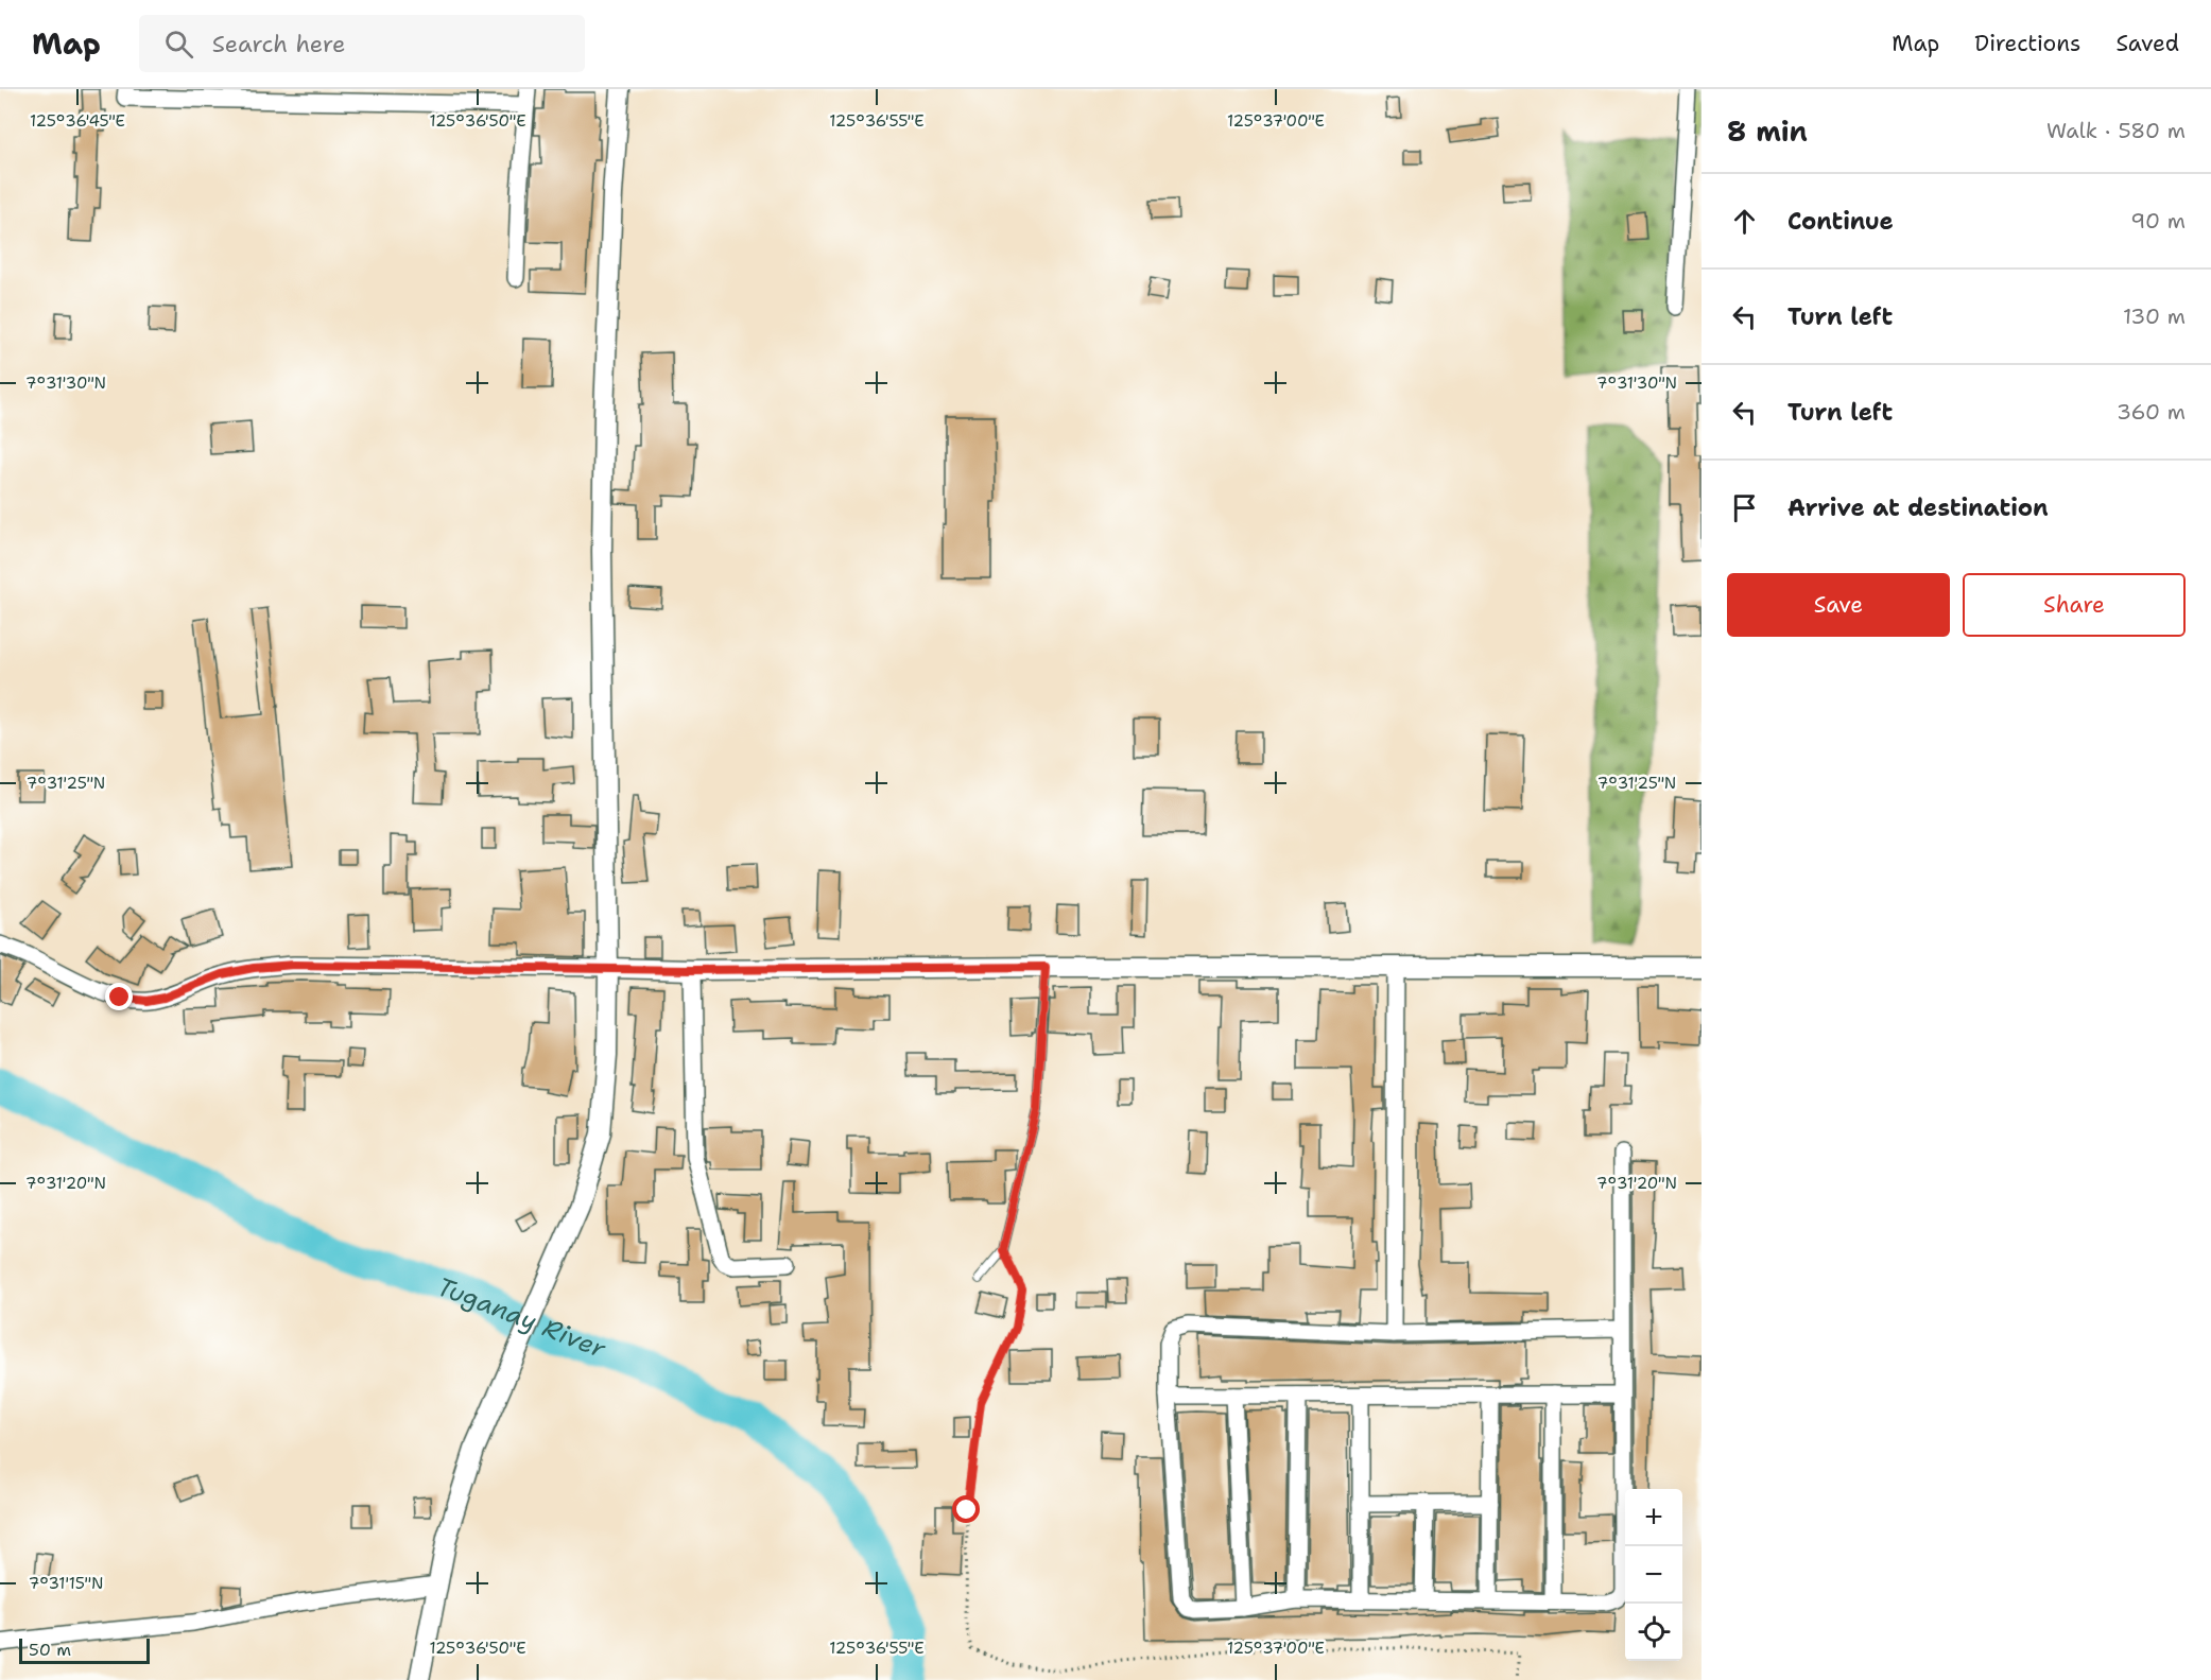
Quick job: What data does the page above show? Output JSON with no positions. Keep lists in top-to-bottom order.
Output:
{
  "water": ["Tuganay River"],
  "scale_bar": "50 m",
  "page": {
    "header": "Map",
    "search": "Search here",
    "nav": ["Map", "Directions", "Saved"],
    "heading": ["8 min", "Walk · 580 m"],
    "list": [
      ["Continue", "90 m"],
      ["Turn left", "130 m"],
      ["Turn left", "360 m"],
      "Arrive at destination"
    ],
    "buttons": ["Save", "Share"],
    "map_buttons": ["+", "−"],
    "scale": "50 m"
  },
  "coordinates": [
    "125°36'45\"E",
    "125°36'50\"E",
    "125°36'55\"E",
    "125°37'00\"E",
    "7°31'30\"N",
    "7°31'25\"N",
    "7°31'20\"N",
    "7°31'15\"N"
  ]
}
